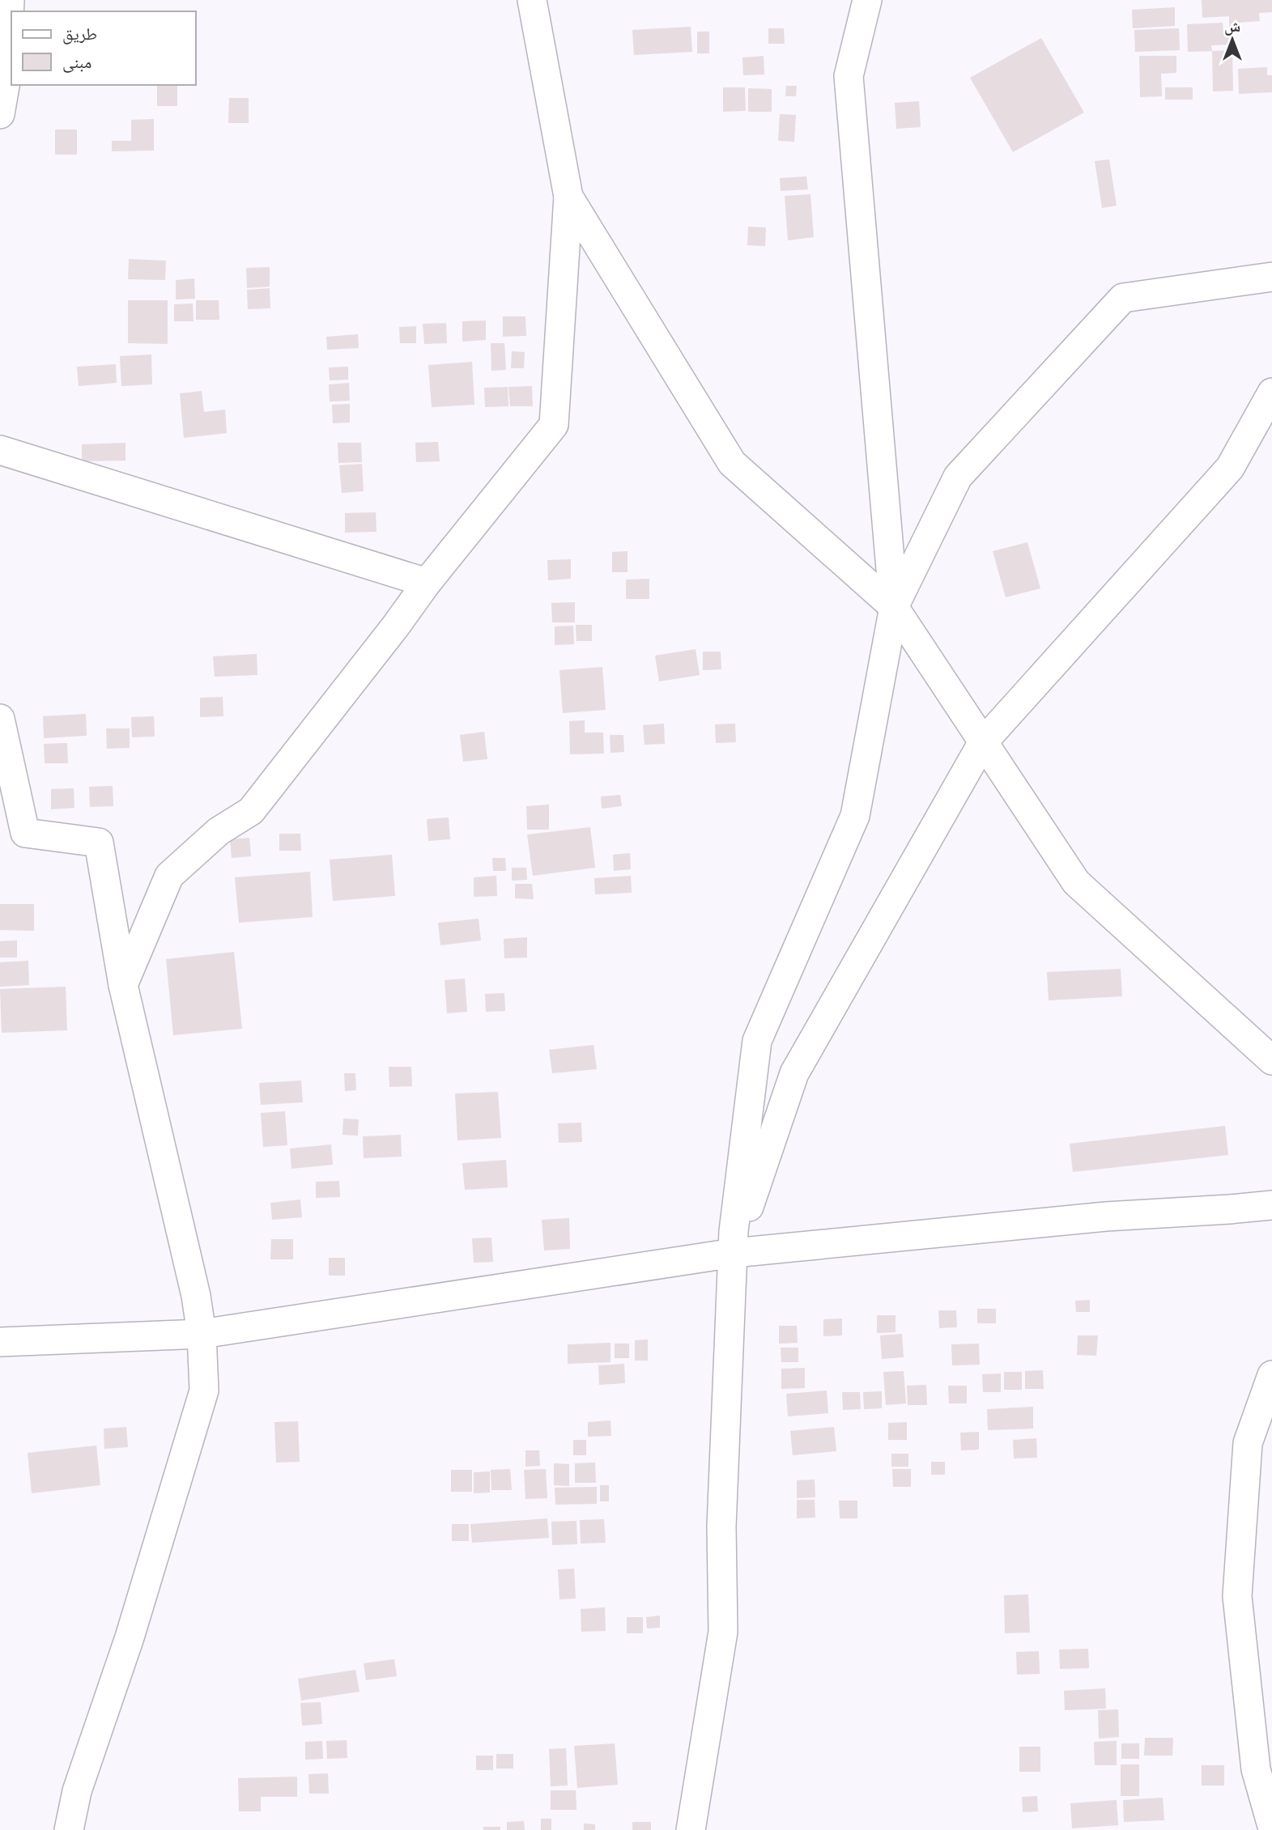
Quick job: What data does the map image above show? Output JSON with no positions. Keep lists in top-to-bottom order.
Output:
{
  "legend": ["طريق", "مبنى"],
  "north": "top"
}
